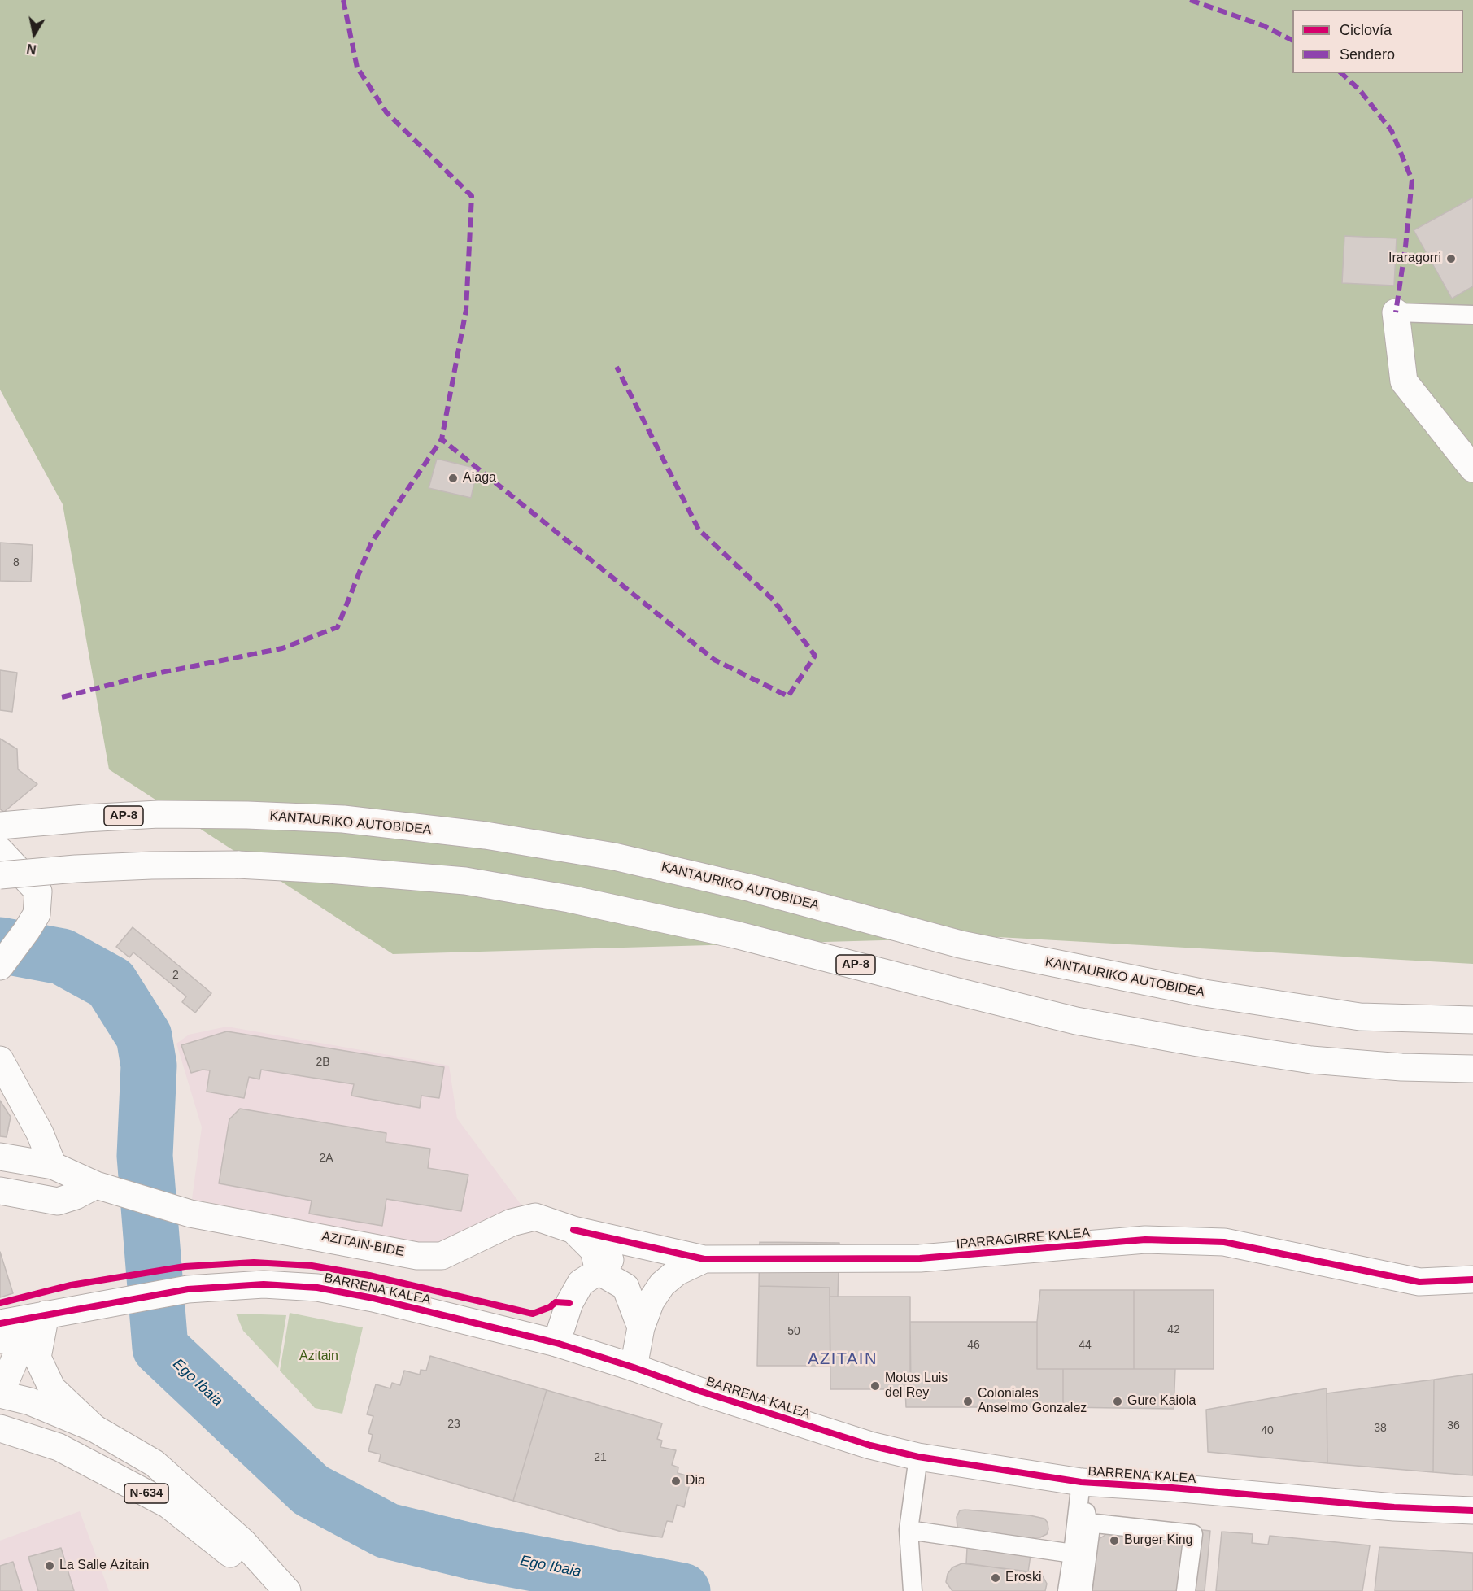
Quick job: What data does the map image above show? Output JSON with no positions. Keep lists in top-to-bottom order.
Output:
{
  "streets": {
    "main road": [
      "AP-8",
      "KANTAURIKO AUTOBIDEA",
      "IPARRAGIRRE KALEA",
      "AZITAIN-BIDE",
      "BARRENA KALEA",
      "N-634"
    ]
  },
  "crossings": [
    ["IPARRAGIRRE KALEA", "AZITAIN-BIDE"]
  ],
  "districts": ["AZITAIN"],
  "water": ["Ego Ibaia"],
  "parks": ["Azitain"],
  "places": [
    "Iraragorri",
    "Aiaga",
    "Motos Luis del Rey",
    "Coloniales Anselmo Gonzalez",
    "Gure Kaiola",
    "Dia",
    "Burger King",
    "La Salle Azitain",
    "Eroski"
  ],
  "house_numbers": [
    "8",
    "2",
    "2B",
    "2A",
    "42",
    "50",
    "46",
    "44",
    "23",
    "36",
    "38",
    "40",
    "21"
  ],
  "legend": ["Ciclovía", "Sendero"],
  "north": "bottom"
}
